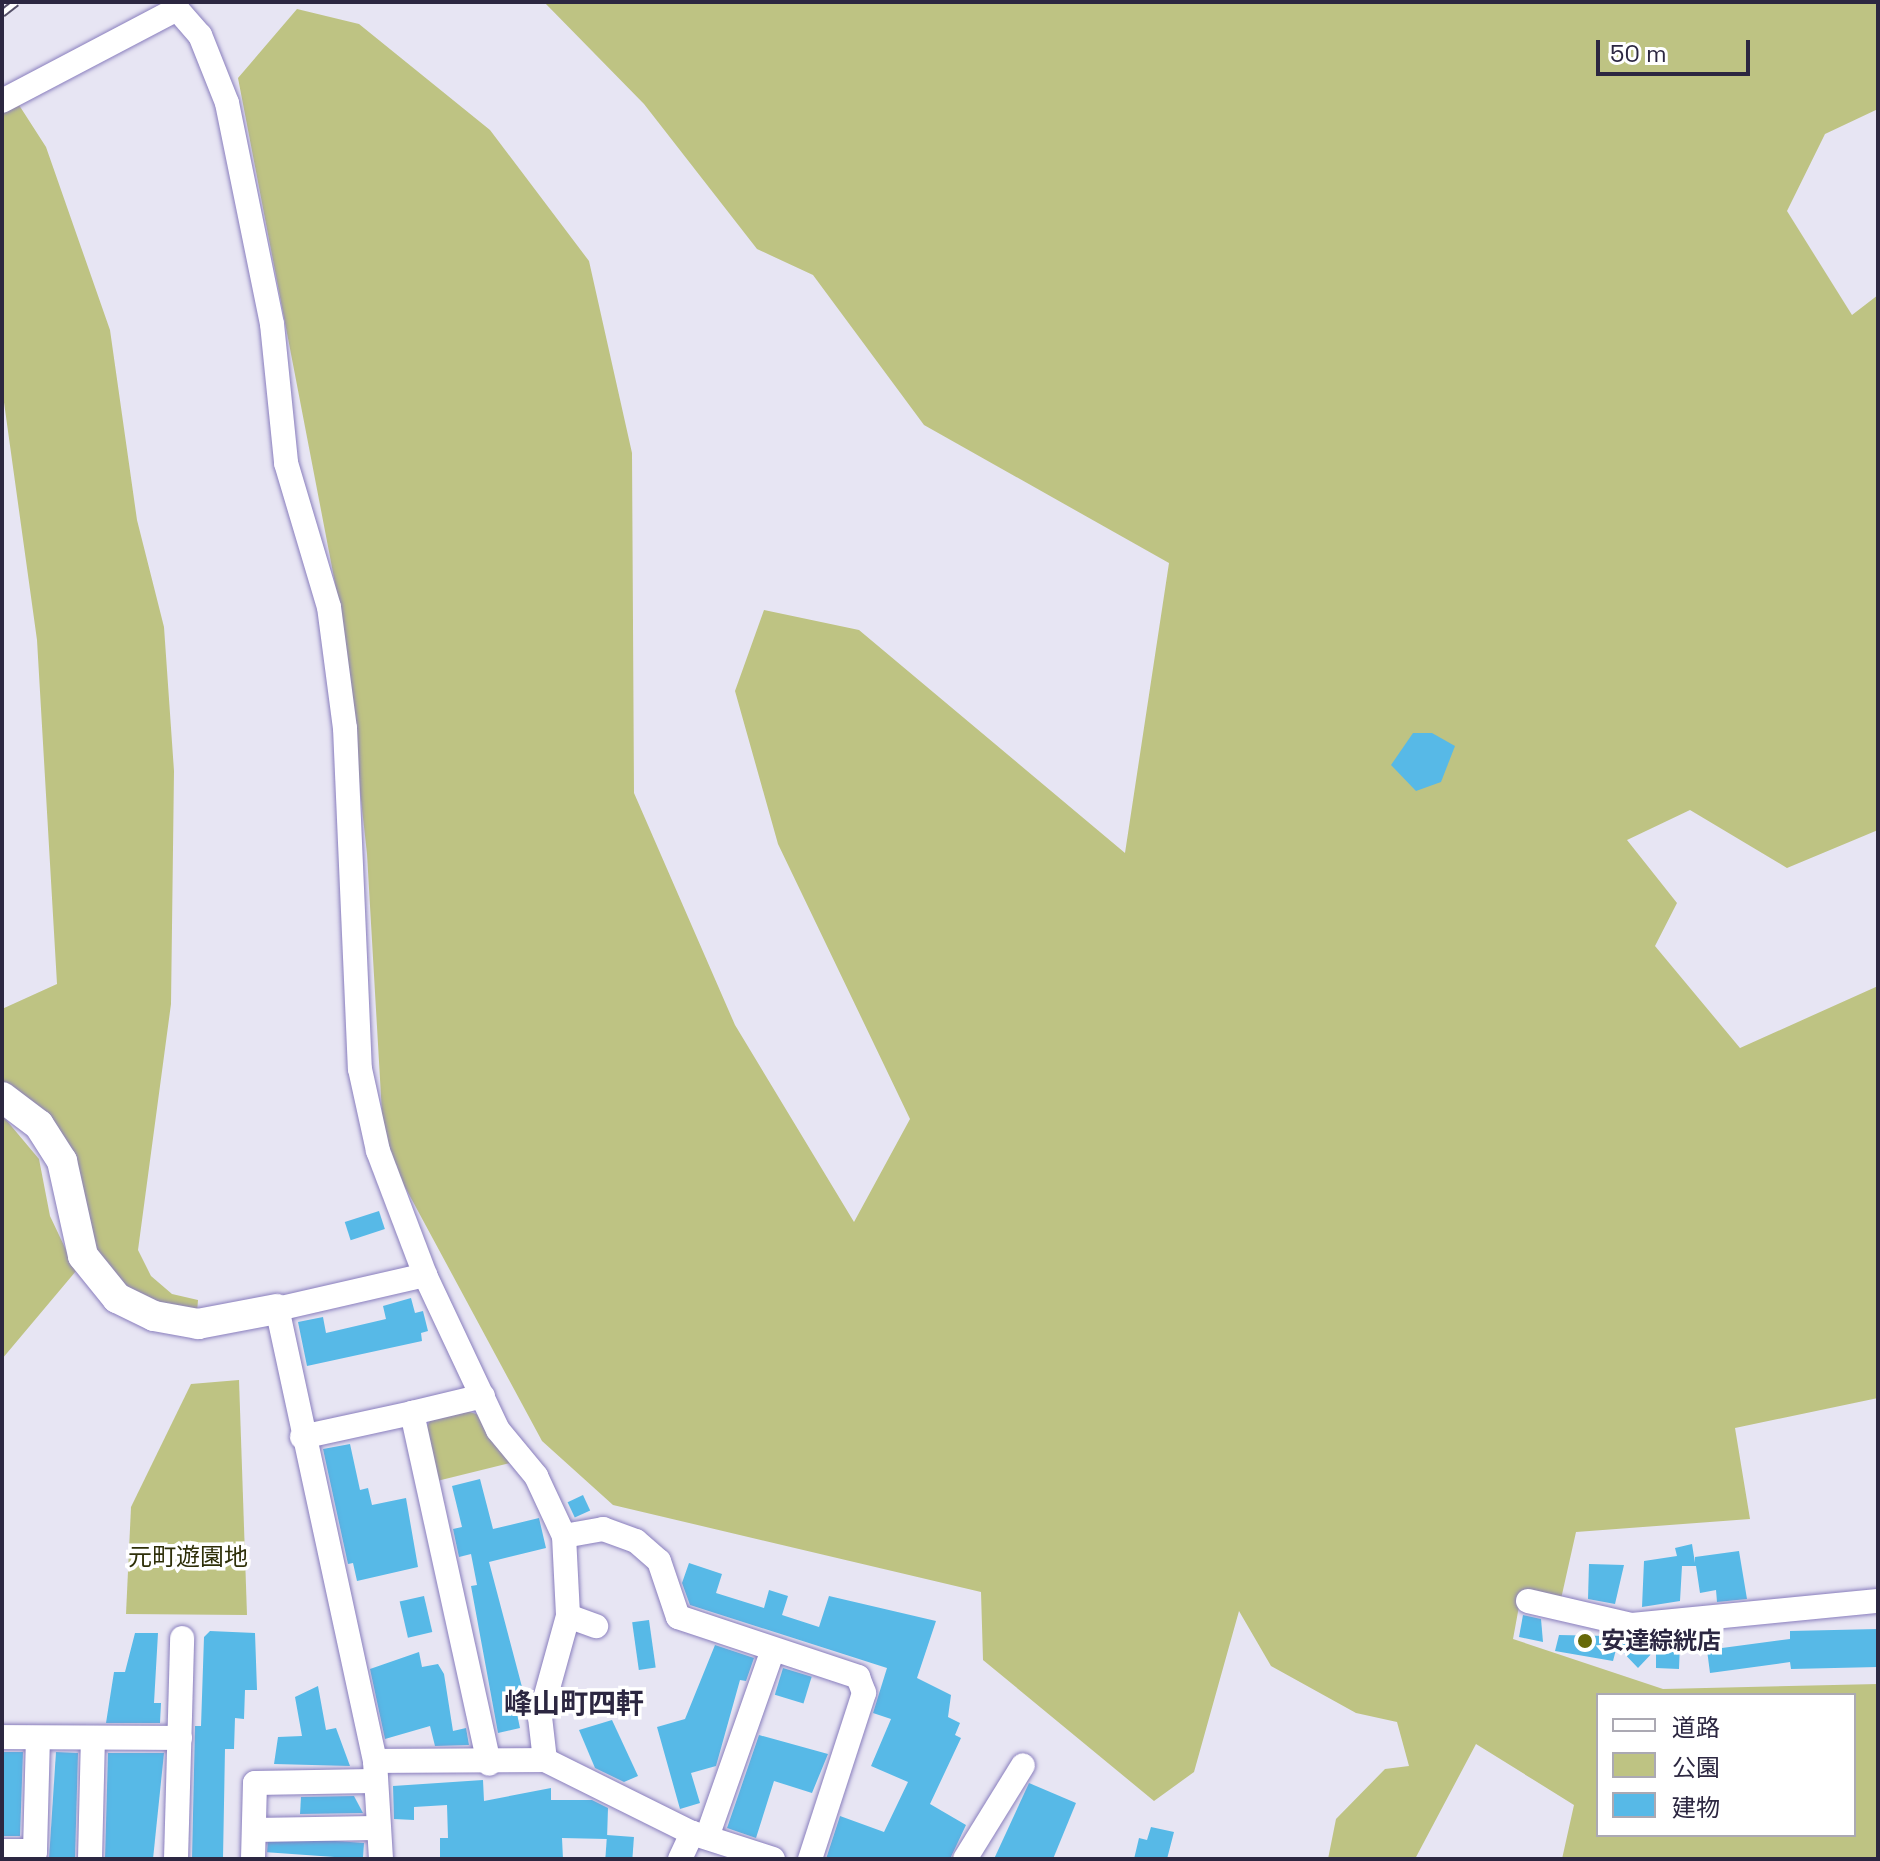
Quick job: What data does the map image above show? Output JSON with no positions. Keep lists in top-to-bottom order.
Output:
{
  "districts": ["峰山町四軒"],
  "parks": ["元町遊園地"],
  "places": ["安達綜絖店"],
  "legend": ["道路", "公園", "建物"],
  "scale_bar": "50 m"
}
